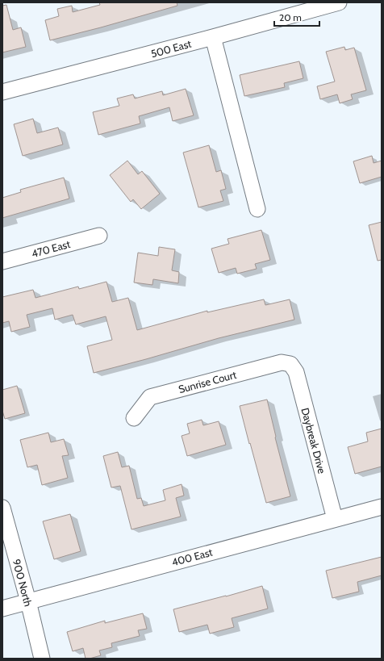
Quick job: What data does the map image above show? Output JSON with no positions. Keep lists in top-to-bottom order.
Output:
{
  "streets": {
    "street": [
      "500 East",
      "470 East",
      "Sunrise Court",
      "Daybreak Drive",
      "400 East",
      "900 North"
    ]
  },
  "crossings": [
    ["Sunrise Court", "Daybreak Drive"],
    ["Daybreak Drive", "400 East"],
    ["400 East", "900 North"]
  ],
  "scale_bar": "20 m"
}
